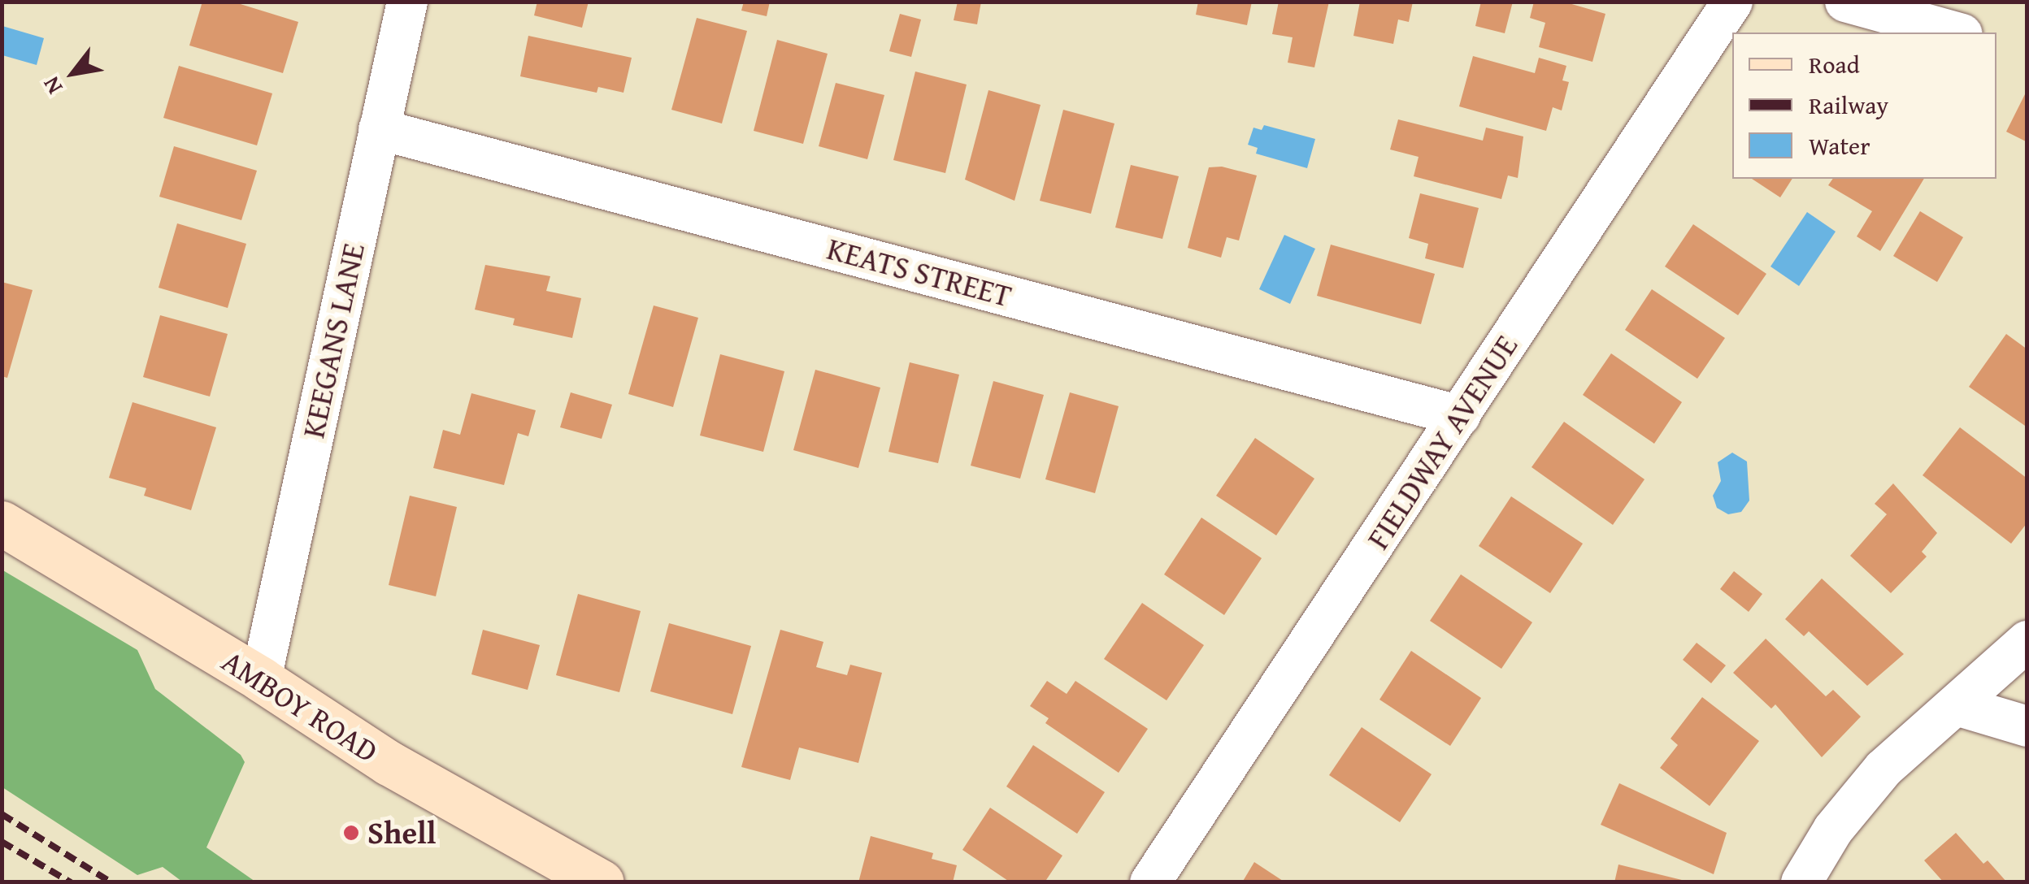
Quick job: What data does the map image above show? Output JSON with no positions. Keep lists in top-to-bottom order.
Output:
{
  "streets": {
    "main road": ["AMBOY ROAD"],
    "street": ["KEATS STREET", "KEEGANS LANE", "FIELDWAY AVENUE"]
  },
  "crossings": [
    ["KEATS STREET", "KEEGANS LANE"],
    ["KEATS STREET", "FIELDWAY AVENUE"],
    ["KEEGANS LANE", "AMBOY ROAD"]
  ],
  "places": ["Shell"],
  "legend": ["Road", "Railway", "Water"],
  "north": "bottom left"
}
